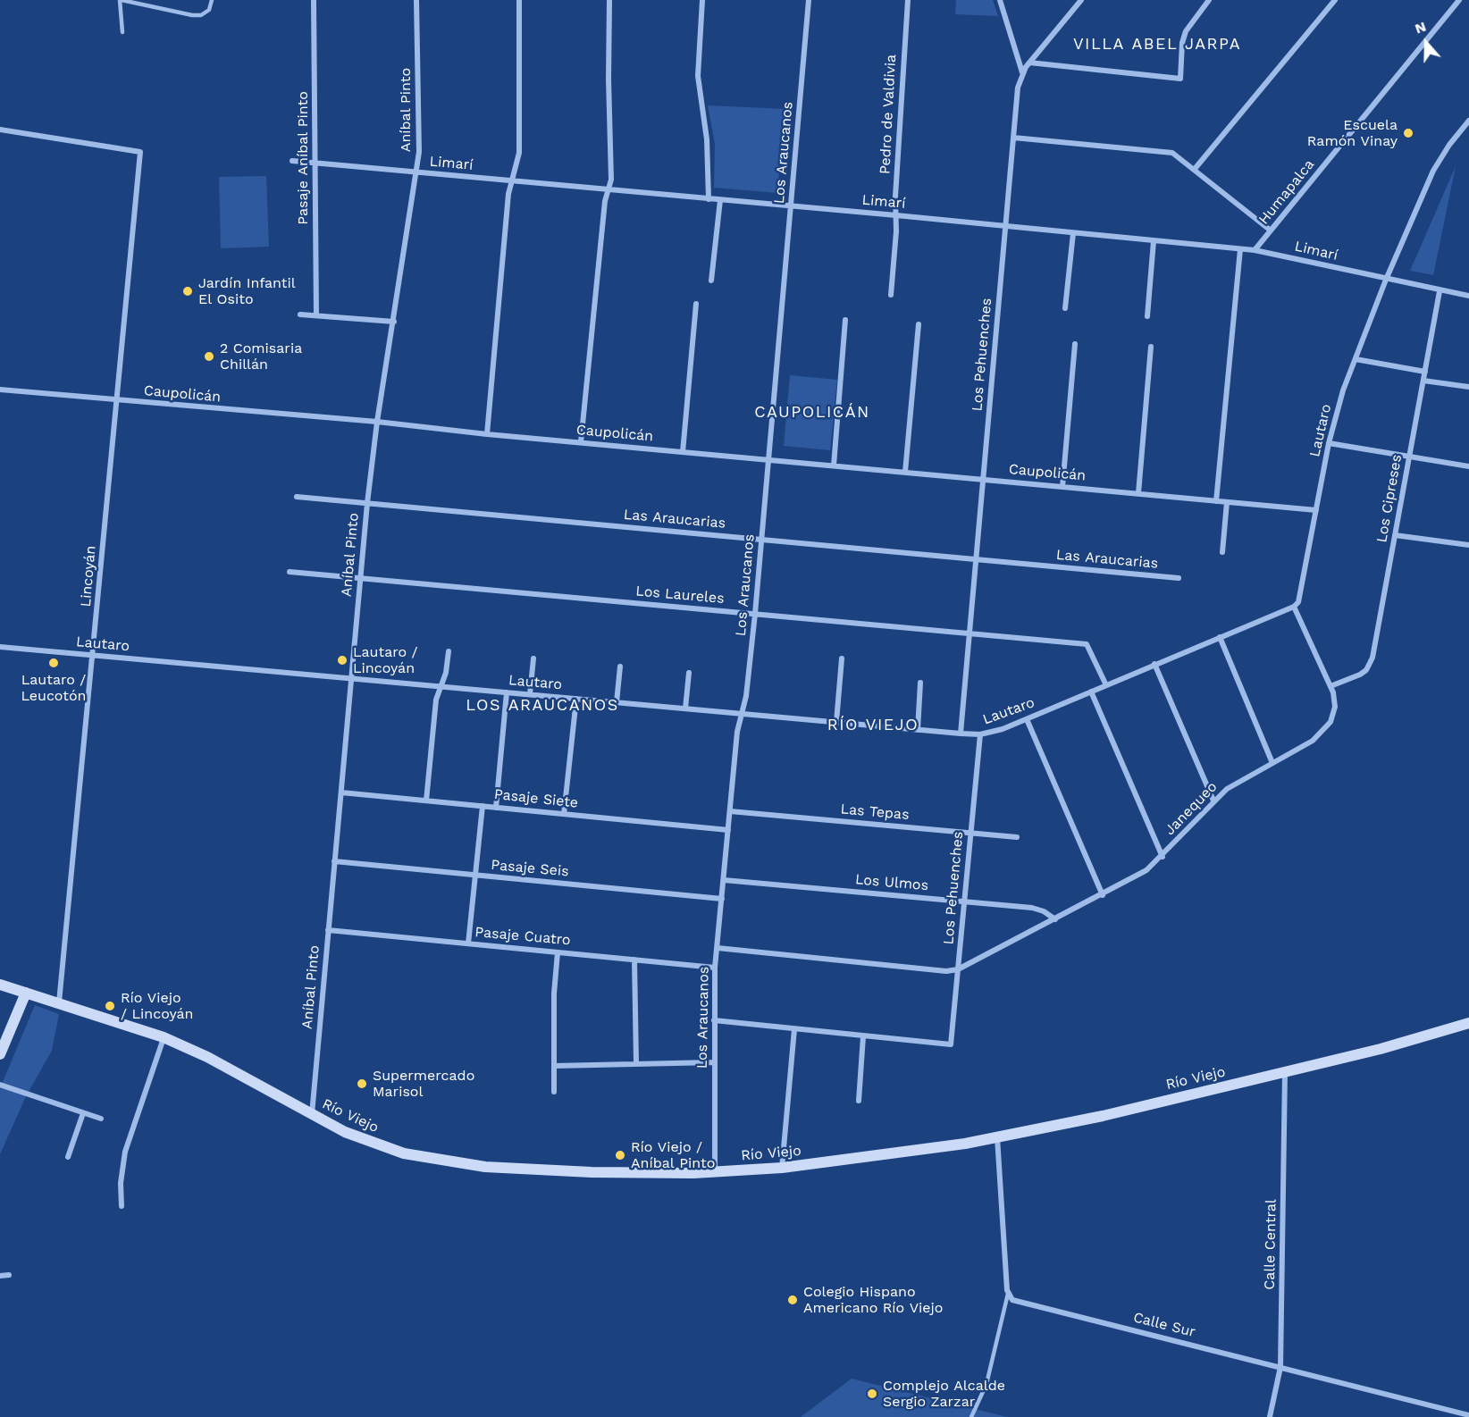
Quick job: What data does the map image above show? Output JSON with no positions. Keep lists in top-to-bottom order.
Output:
{
  "streets": {
    "main road": ["Río Viejo"],
    "street": [
      "Aníbal Pinto",
      "Pedro de Valdivia",
      "Los Araucanos",
      "Pasaje Aníbal Pinto",
      "Limarí",
      "Humapalca",
      "Los Pehuenches",
      "Caupolicán",
      "Lautaro",
      "Los Cipreses",
      "Las Araucarias",
      "Lincoyán",
      "Los Laureles",
      "Pasaje Siete",
      "Janequeo",
      "Las Tepas",
      "Pasaje Seis",
      "Los Ulmos",
      "Pasaje Cuatro",
      "Calle Central",
      "Calle Sur"
    ]
  },
  "crossings": [
    ["Aníbal Pinto", "Limarí"],
    ["Aníbal Pinto", "Caupolicán"],
    ["Aníbal Pinto", "Lautaro"],
    ["Aníbal Pinto", "Las Araucarias"],
    ["Aníbal Pinto", "Los Laureles"],
    ["Aníbal Pinto", "Pasaje Siete"],
    ["Aníbal Pinto", "Pasaje Seis"],
    ["Aníbal Pinto", "Pasaje Cuatro"],
    ["Aníbal Pinto", "Río Viejo"],
    ["Pedro de Valdivia", "Limarí"],
    ["Los Araucanos", "Limarí"],
    ["Los Araucanos", "Caupolicán"],
    ["Los Araucanos", "Lautaro"],
    ["Los Araucanos", "Las Araucarias"],
    ["Los Araucanos", "Los Laureles"],
    ["Los Araucanos", "Pasaje Siete"],
    ["Los Araucanos", "Las Tepas"],
    ["Los Araucanos", "Pasaje Seis"],
    ["Los Araucanos", "Los Ulmos"],
    ["Los Araucanos", "Pasaje Cuatro"],
    ["Los Araucanos", "Río Viejo"],
    ["Pasaje Aníbal Pinto", "Limarí"],
    ["Limarí", "Humapalca"],
    ["Limarí", "Los Pehuenches"],
    ["Limarí", "Lautaro"],
    ["Limarí", "Los Cipreses"],
    ["Los Pehuenches", "Caupolicán"],
    ["Los Pehuenches", "Lautaro"],
    ["Los Pehuenches", "Las Araucarias"],
    ["Los Pehuenches", "Los Laureles"],
    ["Los Pehuenches", "Janequeo"],
    ["Los Pehuenches", "Las Tepas"],
    ["Los Pehuenches", "Los Ulmos"],
    ["Caupolicán", "Lautaro"],
    ["Caupolicán", "Lincoyán"],
    ["Lautaro", "Lincoyán"],
    ["Lautaro", "Los Laureles"],
    ["Lautaro", "Janequeo"],
    ["Los Cipreses", "Janequeo"],
    ["Lincoyán", "Río Viejo"],
    ["Janequeo", "Los Ulmos"],
    ["Río Viejo", "Calle Central"],
    ["Calle Central", "Calle Sur"]
  ],
  "districts": [
    "VILLA ABEL JARPA",
    "CAUPOLICÁN",
    "LOS ARAUCANOS",
    "RÍO VIEJO"
  ],
  "places": [
    "Escuela Ramón Vinay",
    "Jardín Infantil El Osito",
    "2 Comisaria Chillán",
    "Lautaro / Lincoyán",
    "Lautaro / Leucotón",
    "Río Viejo / Lincoyán",
    "Supermercado Marisol",
    "Río Viejo / Aníbal Pinto",
    "Colegio Hispano Americano Río Viejo",
    "Complejo Alcalde Sergio Zarzar"
  ],
  "north": "top"
}
